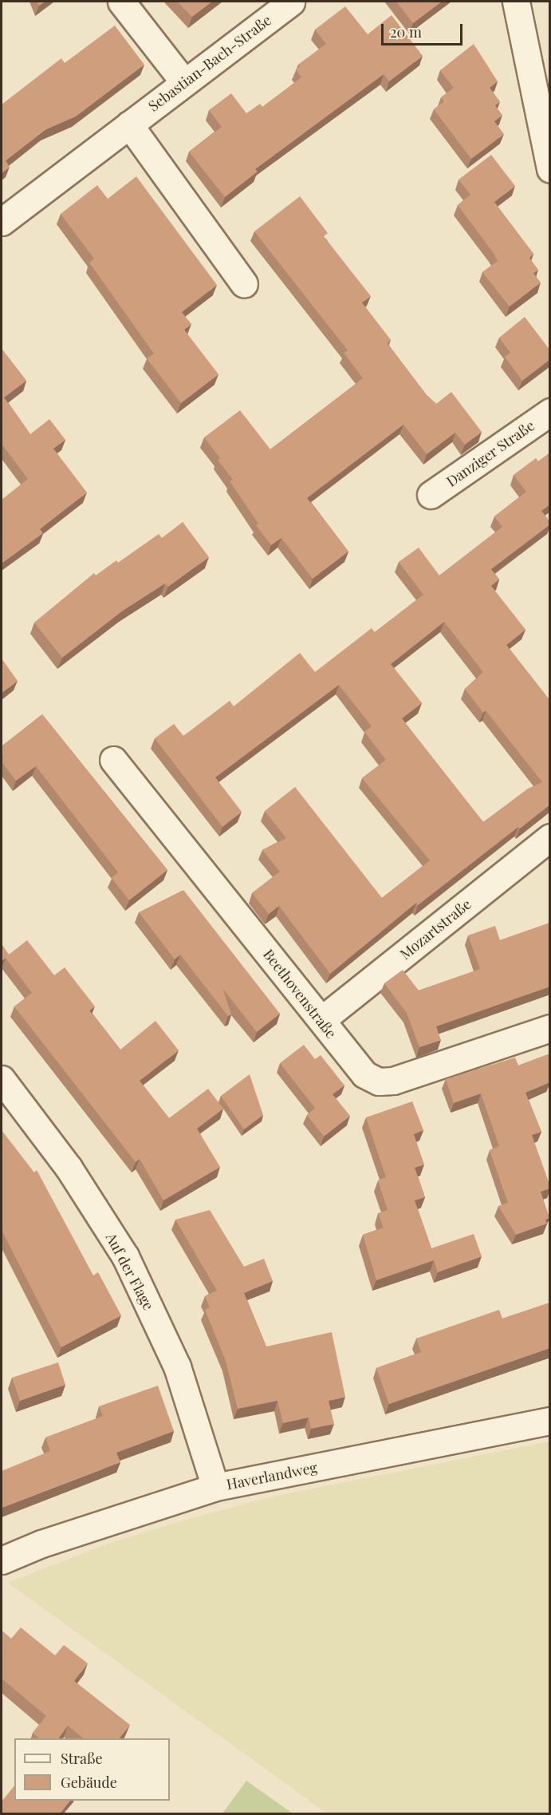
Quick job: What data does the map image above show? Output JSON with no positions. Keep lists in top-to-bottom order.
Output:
{
  "streets": {
    "street": [
      "Sebastian-Bach-Straße",
      "Danziger Straße",
      "Mozartstraße",
      "Beethovenstraße",
      "Auf der Flage",
      "Haverlandweg"
    ]
  },
  "crossings": [
    ["Mozartstraße", "Beethovenstraße"],
    ["Auf der Flage", "Haverlandweg"]
  ],
  "legend": ["Straße", "Gebäude"],
  "scale_bar": "20 m"
}
